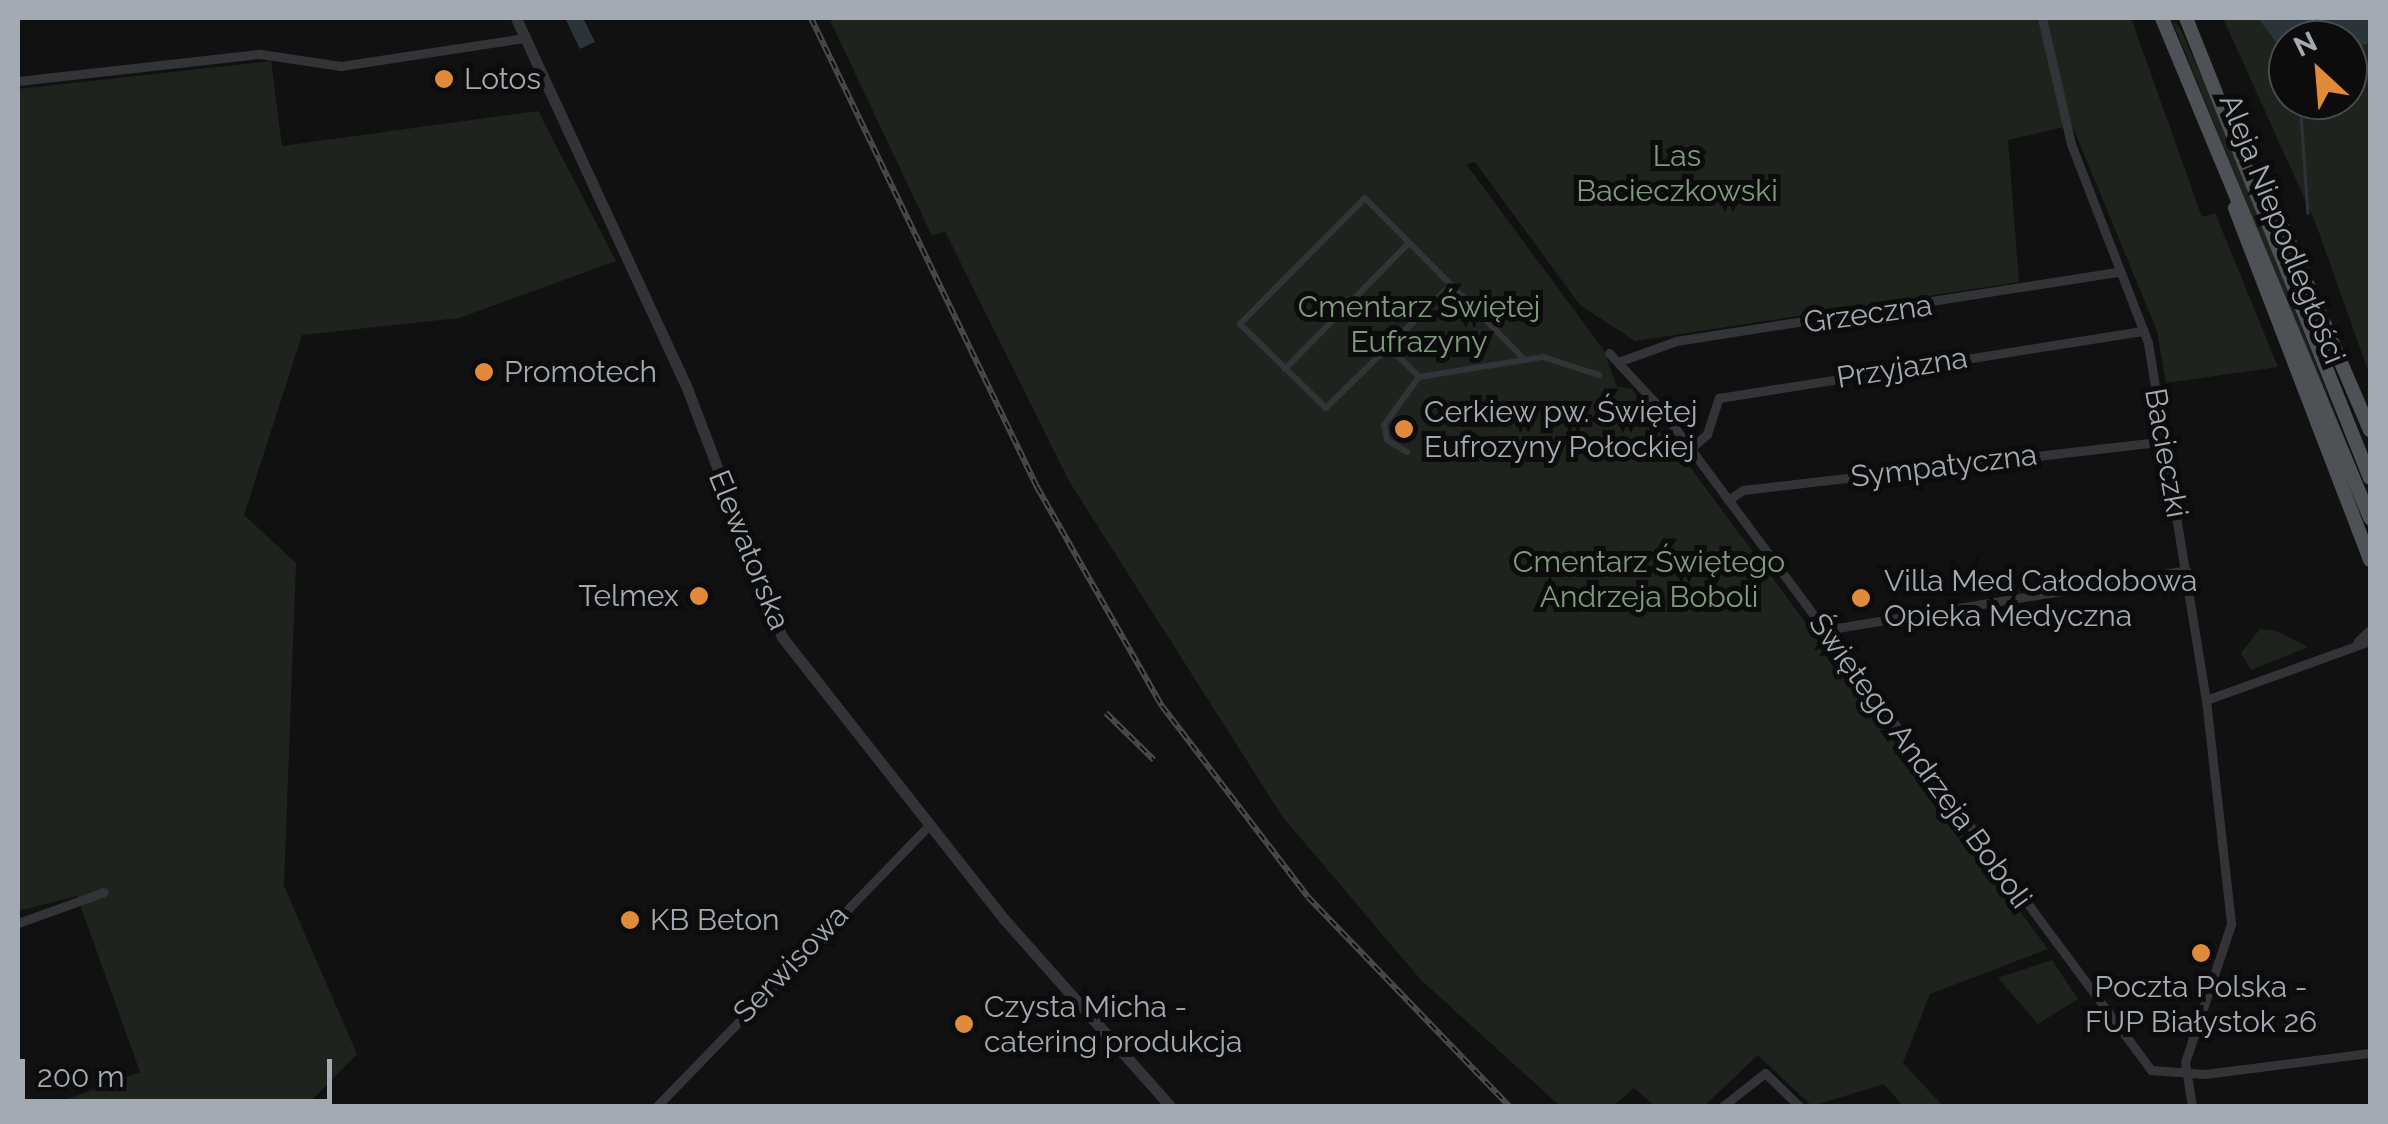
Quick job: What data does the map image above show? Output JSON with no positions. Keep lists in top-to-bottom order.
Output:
{
  "streets": {
    "main road": ["Aleja Niepodległości"],
    "street": [
      "Grzeczna",
      "Przyjazna",
      "Bacieczki",
      "Sympatyczna",
      "Elewatorska",
      "Świętego Andrzeja Boboli",
      "Serwisowa"
    ]
  },
  "crossings": [
    ["Grzeczna", "Bacieczki"],
    ["Grzeczna", "Świętego Andrzeja Boboli"],
    ["Przyjazna", "Bacieczki"],
    ["Przyjazna", "Świętego Andrzeja Boboli"],
    ["Bacieczki", "Sympatyczna"],
    ["Bacieczki", "Świętego Andrzeja Boboli"],
    ["Sympatyczna", "Świętego Andrzeja Boboli"],
    ["Elewatorska", "Serwisowa"]
  ],
  "parks": ["Las Bacieczkowski", "Cmentarz Świętej Eufrazyny", "Cmentarz Świętego Andrzeja Boboli"],
  "places": [
    "Lotos",
    "Promotech",
    "Cerkiew pw. Świętej Eufrozyny Połockiej",
    "Telmex",
    "Villa Med Całodobowa Opieka Medyczna",
    "KB Beton",
    "Poczta Polska - FUP Białystok 26",
    "Czysta Micha - catering produkcja"
  ],
  "scale_bar": "200 m",
  "north": "top left"
}
